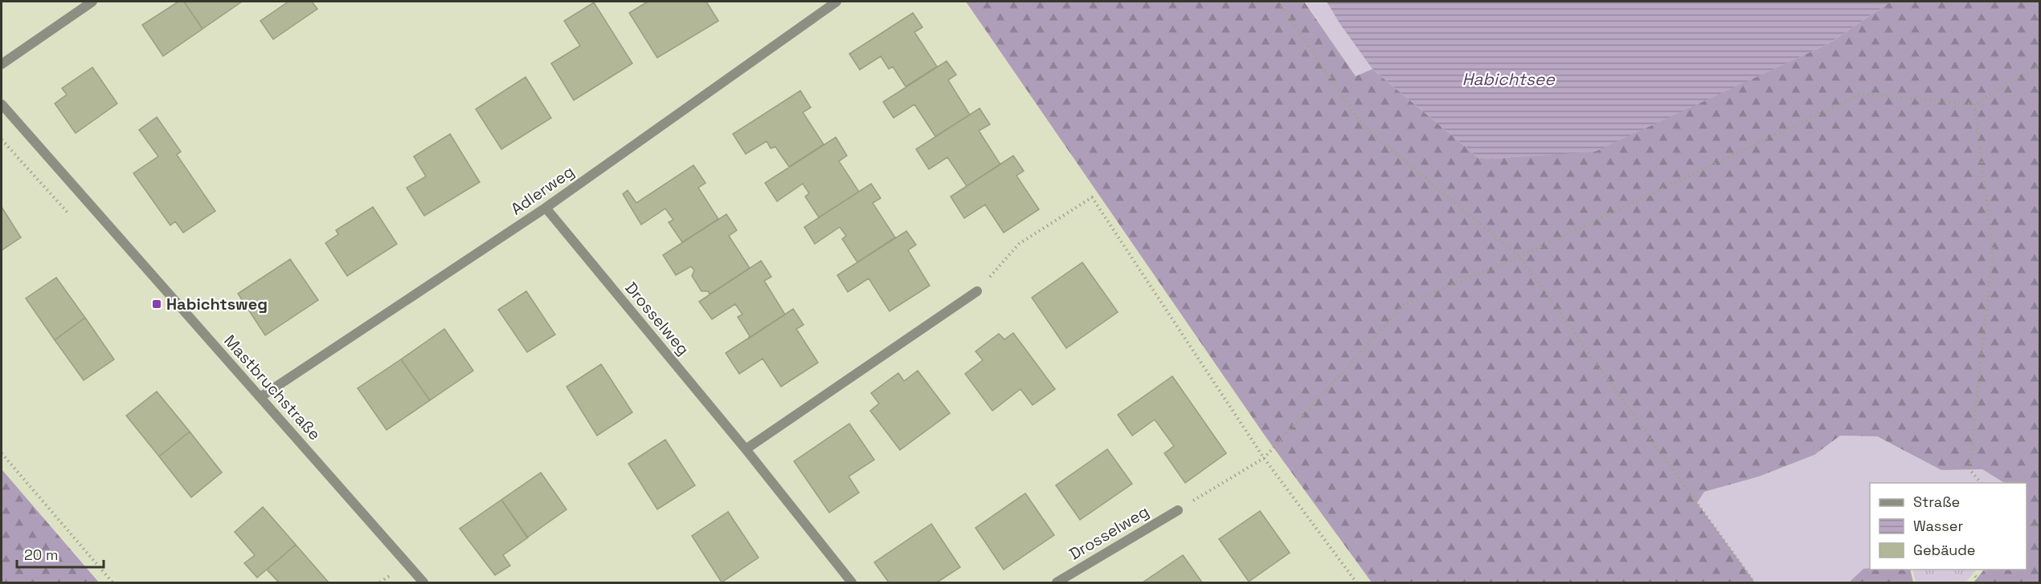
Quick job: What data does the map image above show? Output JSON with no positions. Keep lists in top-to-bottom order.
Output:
{
  "streets": {
    "street": ["Adlerweg", "Drosselweg", "Mastbruchstraße"]
  },
  "crossings": [
    ["Adlerweg", "Drosselweg"],
    ["Adlerweg", "Mastbruchstraße"]
  ],
  "water": ["Habichtsee"],
  "places": {
    "transit": ["Habichtsweg"]
  },
  "legend": ["Straße", "Wasser", "Gebäude"],
  "scale_bar": "20 m"
}
